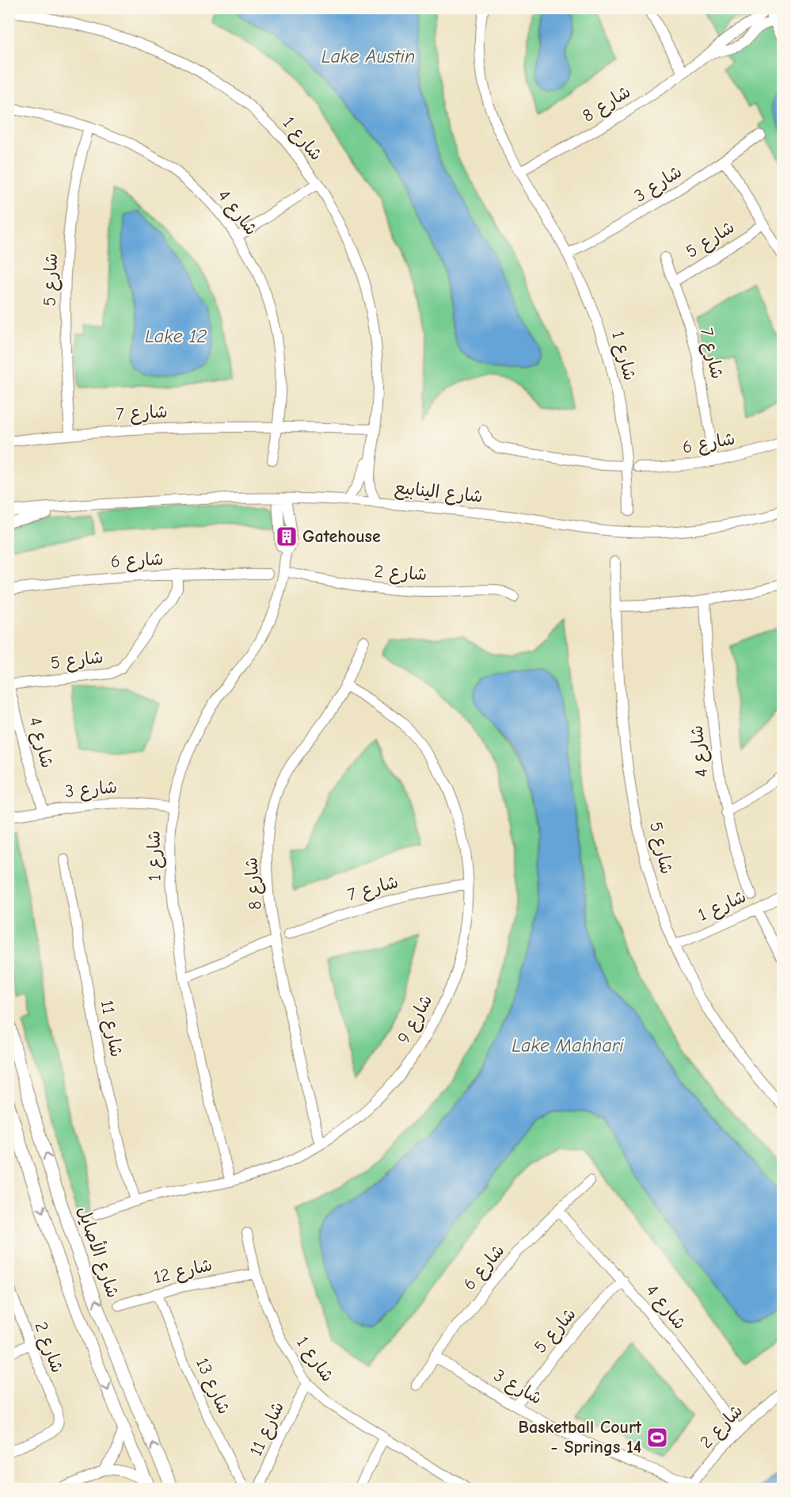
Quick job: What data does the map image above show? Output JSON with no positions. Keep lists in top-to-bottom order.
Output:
{
  "streets": {
    "main road": ["شارع الأصايل"],
    "street": [
      "شارع 8",
      "شارع 1",
      "شارع 3",
      "شارع 4",
      "شارع 5",
      "شارع 7",
      "شارع 6",
      "شارع الينابيع",
      "شارع 2",
      "شارع 9",
      "شارع 11",
      "شارع 12",
      "شارع 13"
    ]
  },
  "crossings": [
    ["شارع 8", "شارع 1"],
    ["شارع 8", "شارع 9"],
    ["شارع 1", "شارع 3"],
    ["شارع 1", "شارع 5"],
    ["شارع 1", "شارع الينابيع"],
    ["شارع 1", "شارع 2"],
    ["شارع 1", "شارع 9"],
    ["شارع 1", "شارع 11"],
    ["شارع 1", "شارع 12"],
    ["شارع 3", "شارع 4"],
    ["شارع 3", "شارع 5"],
    ["شارع 3", "شارع 6"],
    ["شارع 3", "شارع 2"],
    ["شارع 4", "شارع 5"],
    ["شارع 4", "شارع 7"],
    ["شارع 4", "شارع 6"],
    ["شارع 4", "شارع 2"],
    ["شارع 5", "شارع 7"],
    ["شارع 5", "شارع 6"],
    ["شارع 7", "شارع 6"],
    ["شارع 7", "شارع 9"],
    ["شارع 9", "شارع 11"],
    ["شارع 12", "شارع 13"]
  ],
  "water": ["Lake Austin", "Lake 12", "Lake Mahhari"],
  "places": {
    "building": ["Gatehouse"],
    "sports": ["Basketball Court - Springs 14"]
  }
}
